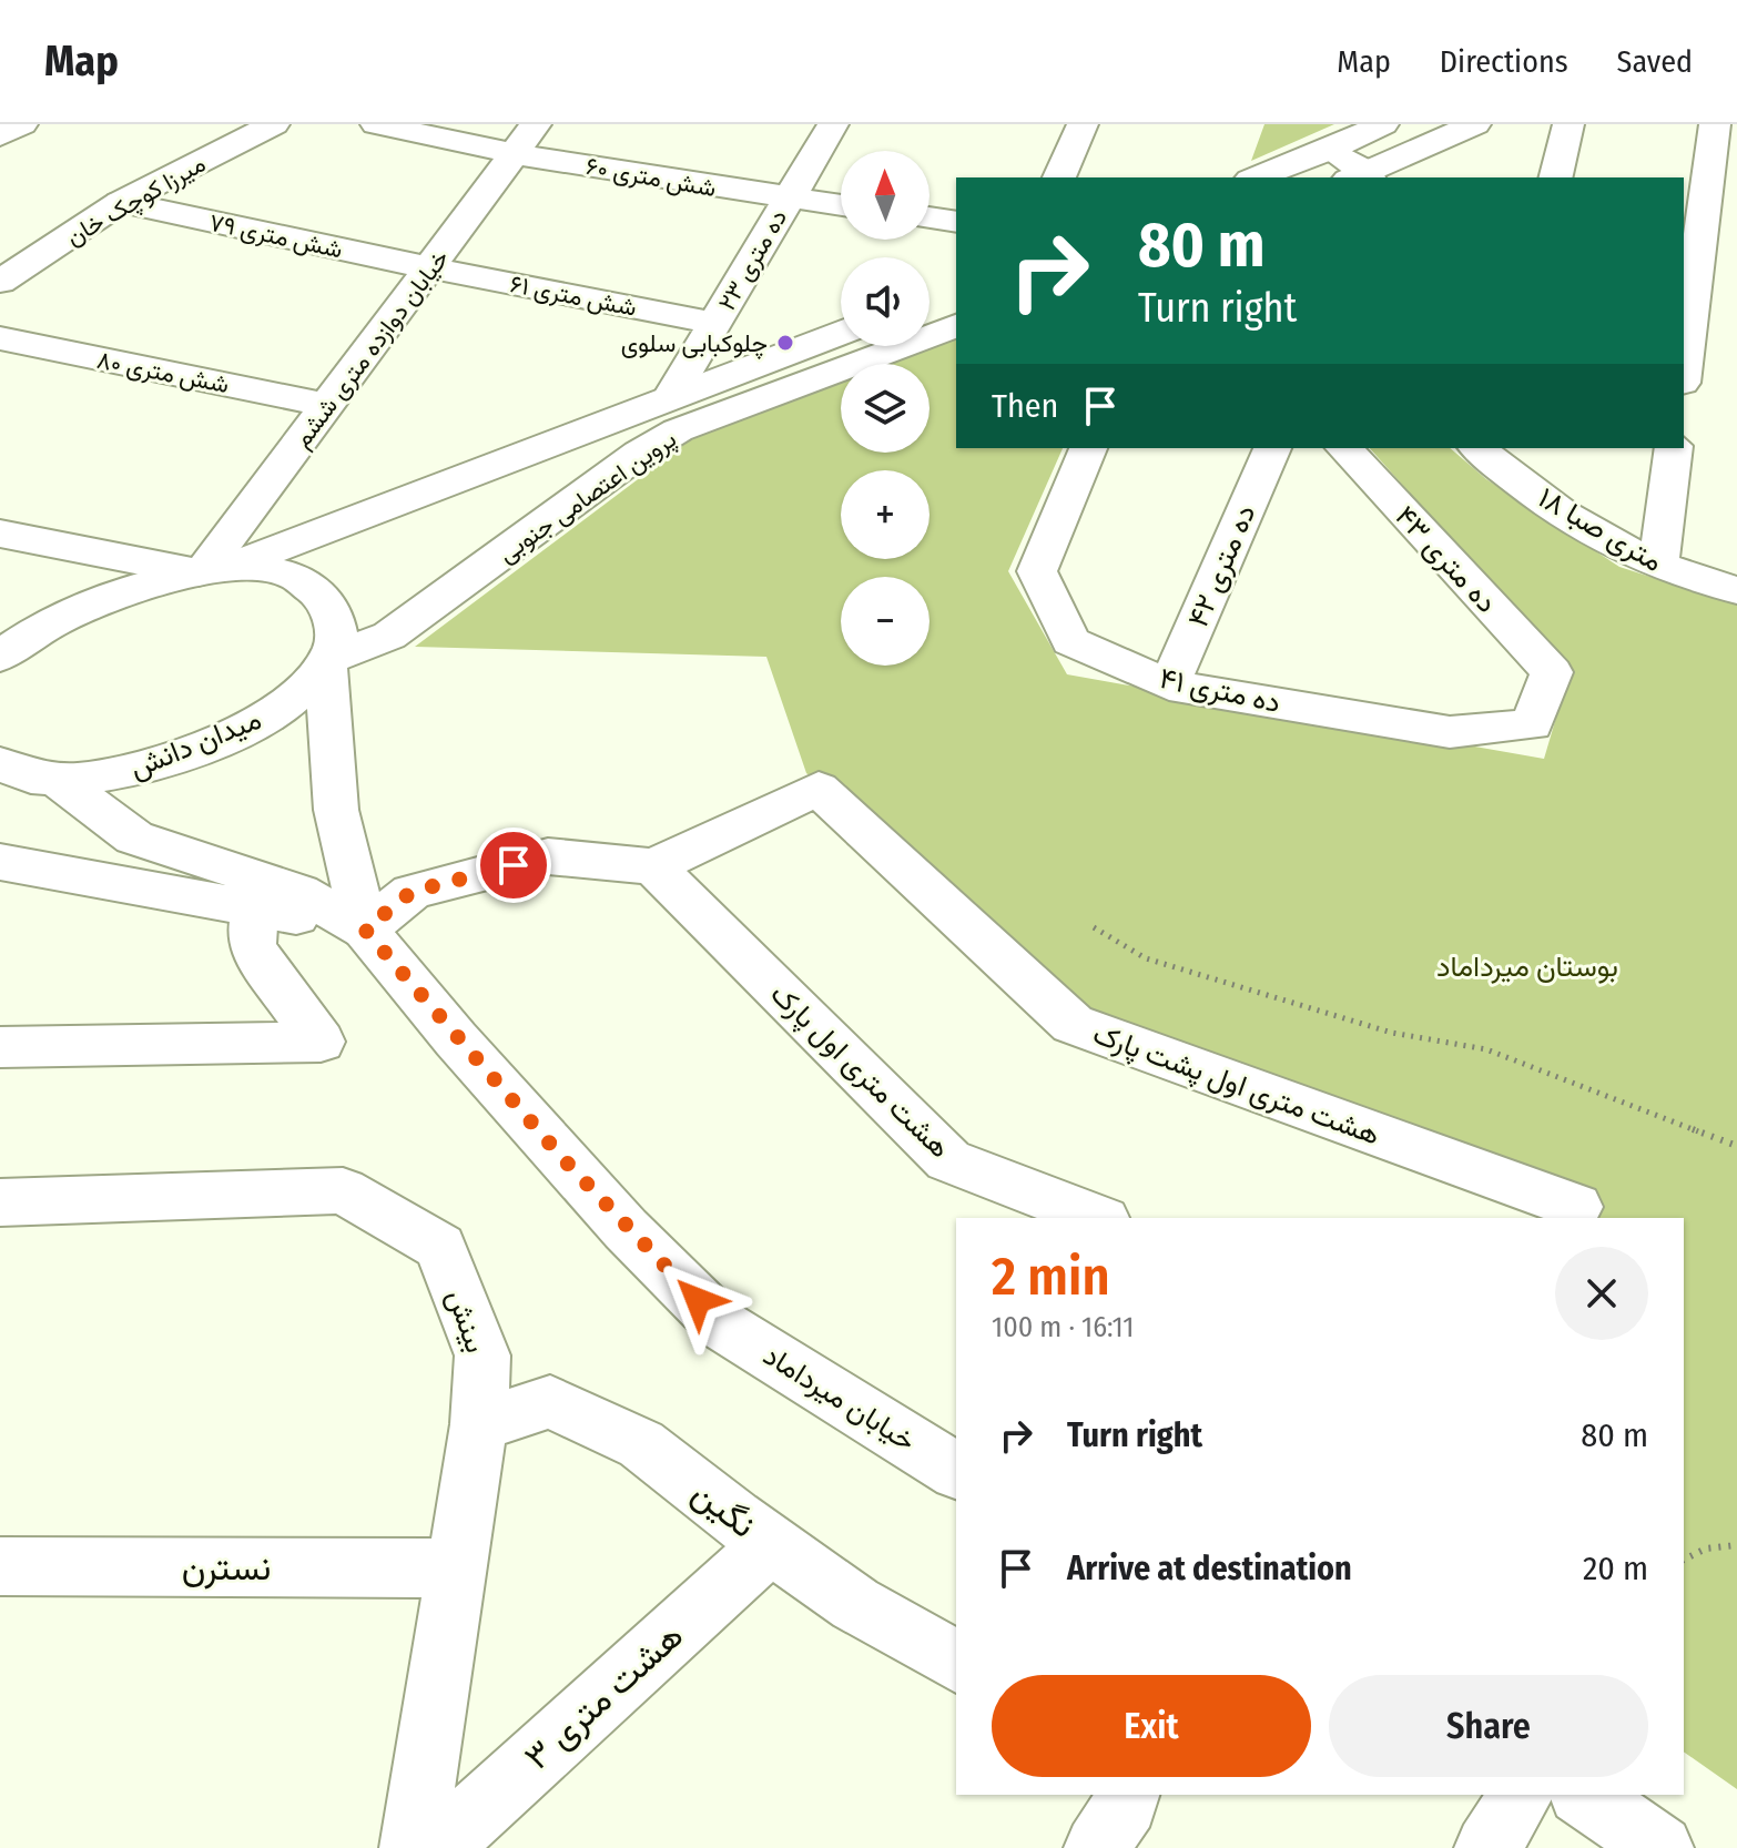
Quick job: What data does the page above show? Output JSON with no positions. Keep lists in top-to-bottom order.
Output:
{
  "streets": {
    "street": [
      "شش متری ۶۰",
      "میرزا کوچک خان",
      "شش متری ۷۹",
      "ده متری ۲۳",
      "شش متری ۶۱",
      "خیابان دوازده متری ششم",
      "شش متری ۸۰",
      "پروین اعتصامی جنوبی",
      "متری صبا ۱۸",
      "ده متری ۴۳",
      "ده متری ۴۲",
      "ده متری ۴۱",
      "میدان دانش",
      "هشت متری اول پارک",
      "هشت متری اول پشت پارک",
      "بینش",
      "خیابان میرداماد",
      "نگین",
      "نسترن",
      "هشت متری ۳"
    ]
  },
  "crossings": [
    ["شش متری ۶۰", "ده متری ۲۳"],
    ["شش متری ۶۰", "خیابان دوازده متری ششم"],
    ["میرزا کوچک خان", "شش متری ۷۹"],
    ["شش متری ۷۹", "شش متری ۶۱"],
    ["شش متری ۷۹", "خیابان دوازده متری ششم"],
    ["ده متری ۲۳", "شش متری ۶۱"],
    ["ده متری ۲۳", "پروین اعتصامی جنوبی"],
    ["شش متری ۶۱", "خیابان دوازده متری ششم"],
    ["خیابان دوازده متری ششم", "شش متری ۸۰"],
    ["خیابان دوازده متری ششم", "پروین اعتصامی جنوبی"],
    ["پروین اعتصامی جنوبی", "میدان دانش"],
    ["ده متری ۴۳", "ده متری ۴۱"],
    ["ده متری ۴۲", "ده متری ۴۱"],
    ["هشت متری اول پارک", "هشت متری اول پشت پارک"],
    ["بینش", "نگین"],
    ["بینش", "نسترن"],
    ["نگین", "هشت متری ۳"]
  ],
  "parks": ["بوستان میرداماد"],
  "places": ["چلوکبابی سلوی"],
  "north": "top",
  "page": {
    "header": "Map",
    "nav": ["Map", "Directions", "Saved"],
    "map_buttons": ["+", "−"],
    "turn": ["80 m", "Turn right"],
    "then": "Then",
    "heading": ["2 min", "100 m · 16:11"],
    "list": [
      {
        "name": "Turn right",
        "value": "80 m"
      },
      {
        "name": "Arrive at destination",
        "value": "20 m"
      }
    ],
    "buttons": ["Exit", "Share"]
  }
}
